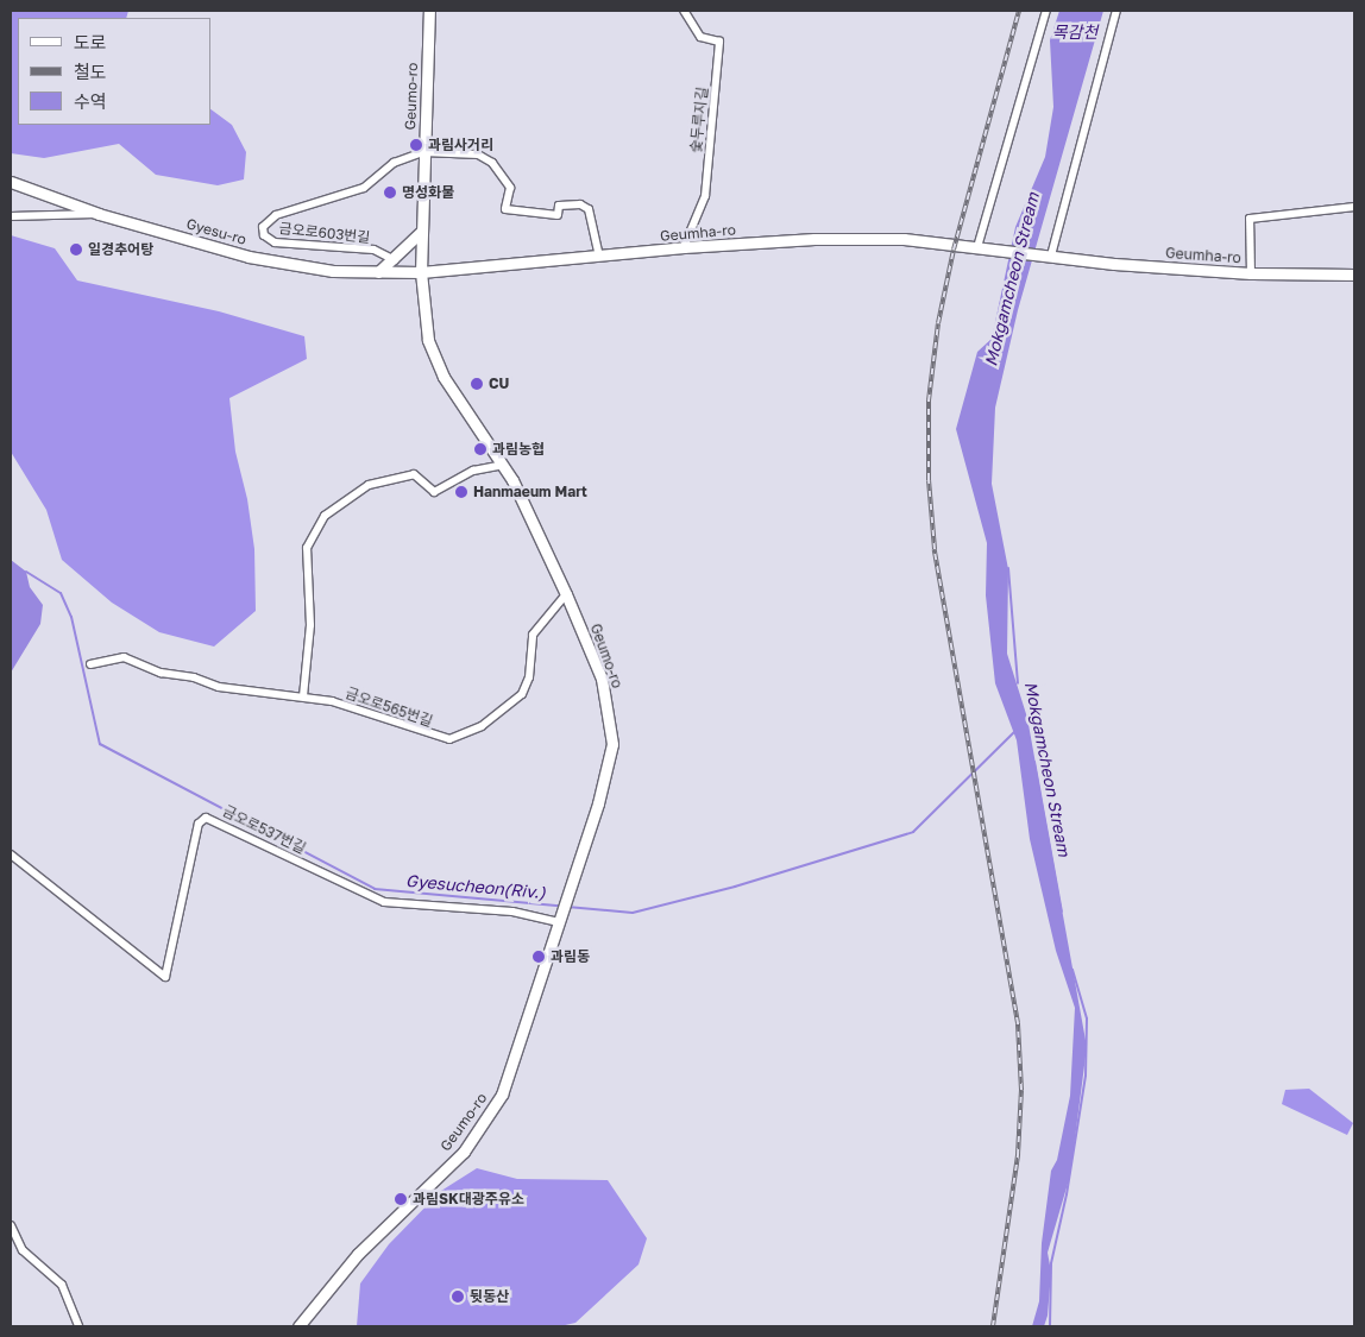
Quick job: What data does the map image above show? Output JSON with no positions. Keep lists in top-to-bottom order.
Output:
{
  "streets": {
    "main road": ["Geumo-ro", "Gyesu-ro", "Geumha-ro"],
    "street": [
      "숯두루지길",
      "금오로603번길",
      "금오로565번길",
      "금오로537번길"
    ]
  },
  "crossings": [
    ["Geumo-ro", "Gyesu-ro"],
    ["Geumo-ro", "금오로603번길"],
    ["Geumo-ro", "Geumha-ro"],
    ["Geumo-ro", "금오로565번길"],
    ["Geumo-ro", "금오로537번길"],
    ["숯두루지길", "Geumha-ro"],
    ["Gyesu-ro", "Geumha-ro"]
  ],
  "water": ["목감천", "Mokgamcheon Stream", "Gyesucheon(Riv.)"],
  "places": [
    "과림사거리",
    "명성화물",
    "일경추어탕",
    "CU",
    "과림농협",
    "Hanmaeum Mart",
    "과림동",
    "과림SK대광주유소",
    "뒷동산"
  ],
  "legend": ["도로", "철도", "수역"]
}
